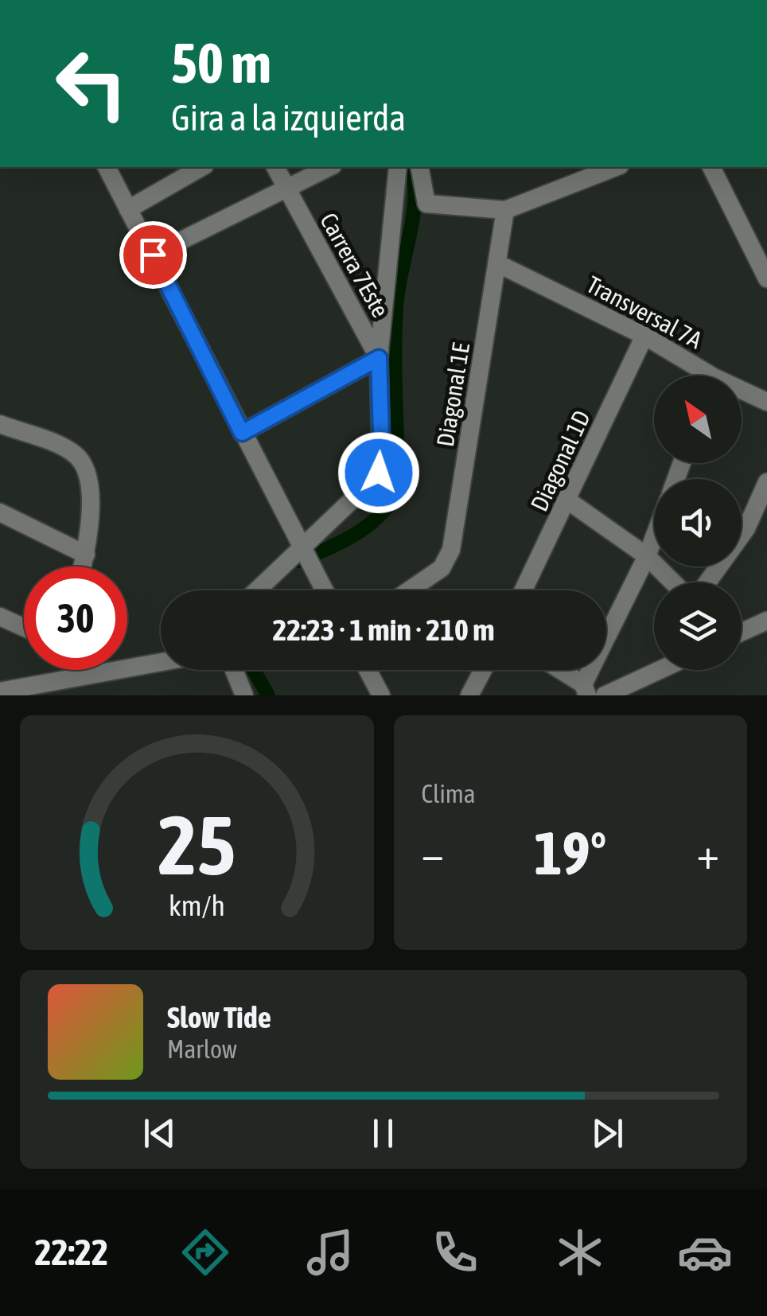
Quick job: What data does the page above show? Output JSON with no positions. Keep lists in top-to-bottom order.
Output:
{
  "streets": {
    "street": [
      "Carrera 7Este",
      "Transversal 7A",
      "Diagonal 1E",
      "Diagonal 1D"
    ]
  },
  "crossings": [
    ["Transversal 7A", "Diagonal 1E"],
    ["Transversal 7A", "Diagonal 1D"]
  ],
  "north": "top left",
  "page": {
    "turn": ["50 m", "Gira a la izquierda"],
    "limit": "30",
    "trip": "22:23 · 1 min · 210 m",
    "tile": "Clima",
    "heat": ["−", "19°", "+"],
    "song": ["Slow Tide", "Marlow"],
    "tabs": "22:22",
    "gauge": ["25", "km/h"]
  }
}
